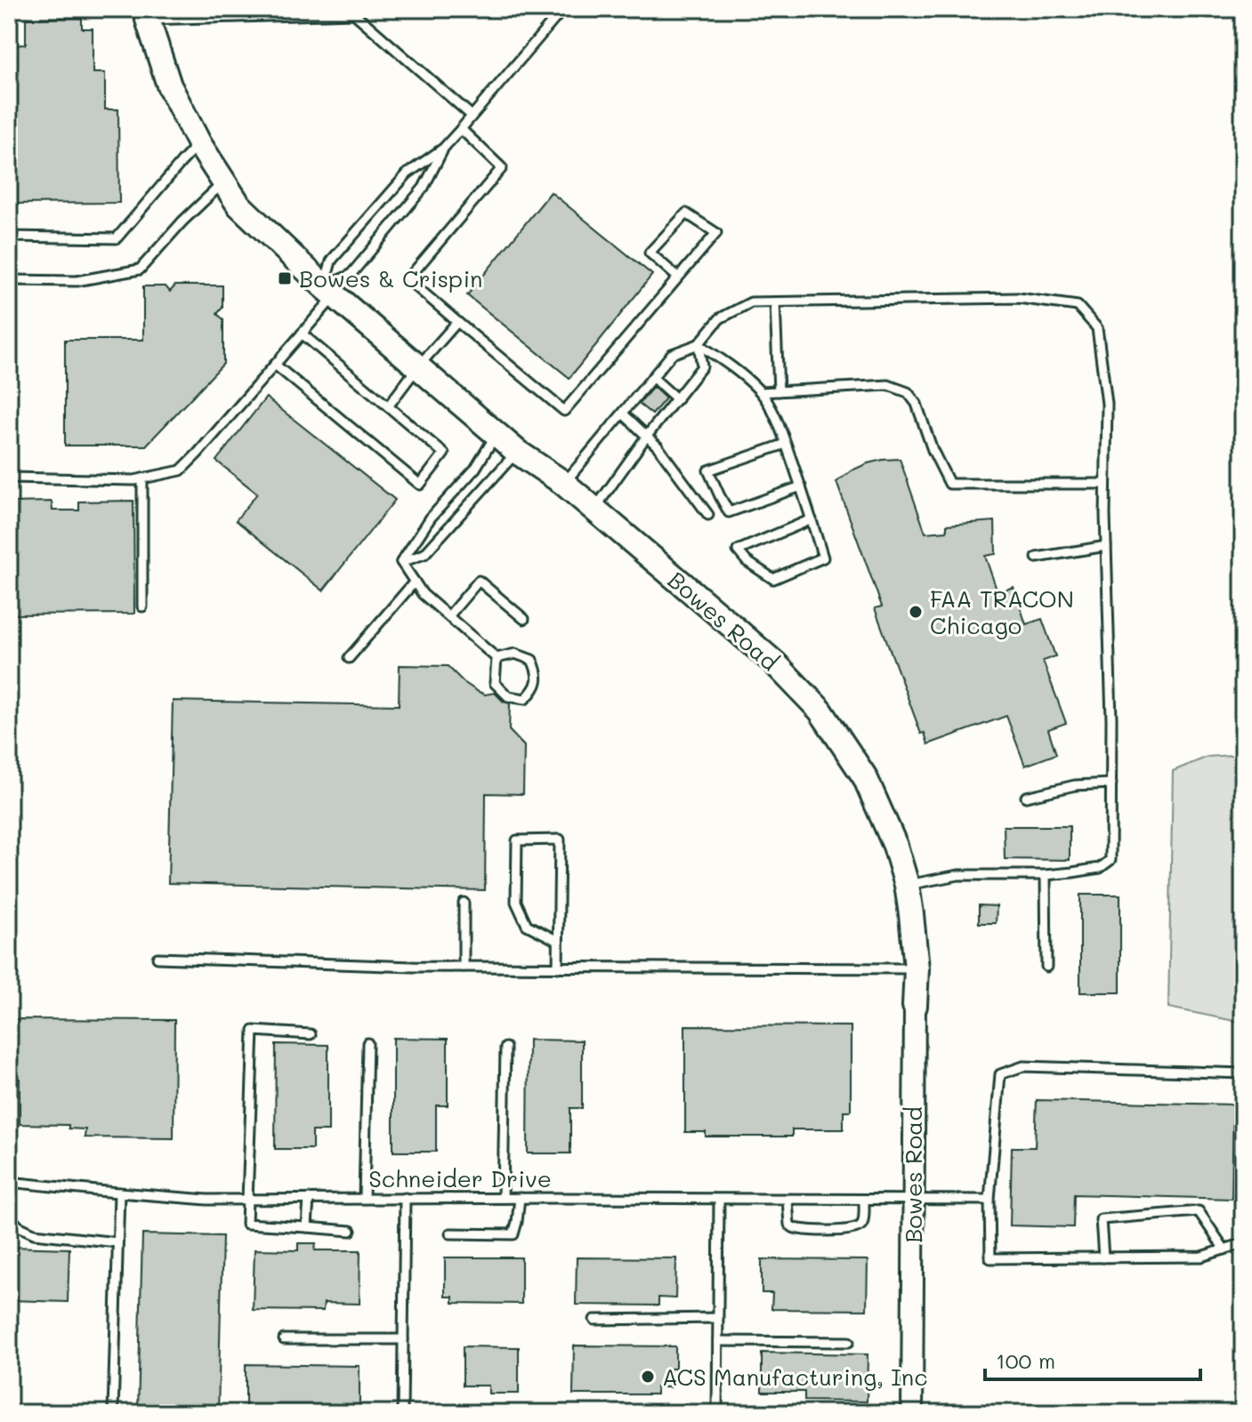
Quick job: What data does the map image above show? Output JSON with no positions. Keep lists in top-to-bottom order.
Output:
{
  "streets": {
    "main road": ["Bowes Road"],
    "lane": ["Schneider Drive"]
  },
  "crossings": [
    ["Bowes Road", "Schneider Drive"]
  ],
  "places": {
    "transit": ["Bowes & Crispin"],
    "other": ["FAA TRACON Chicago", "ACS Manufacturing, Inc"]
  },
  "scale_bar": "100 m"
}
